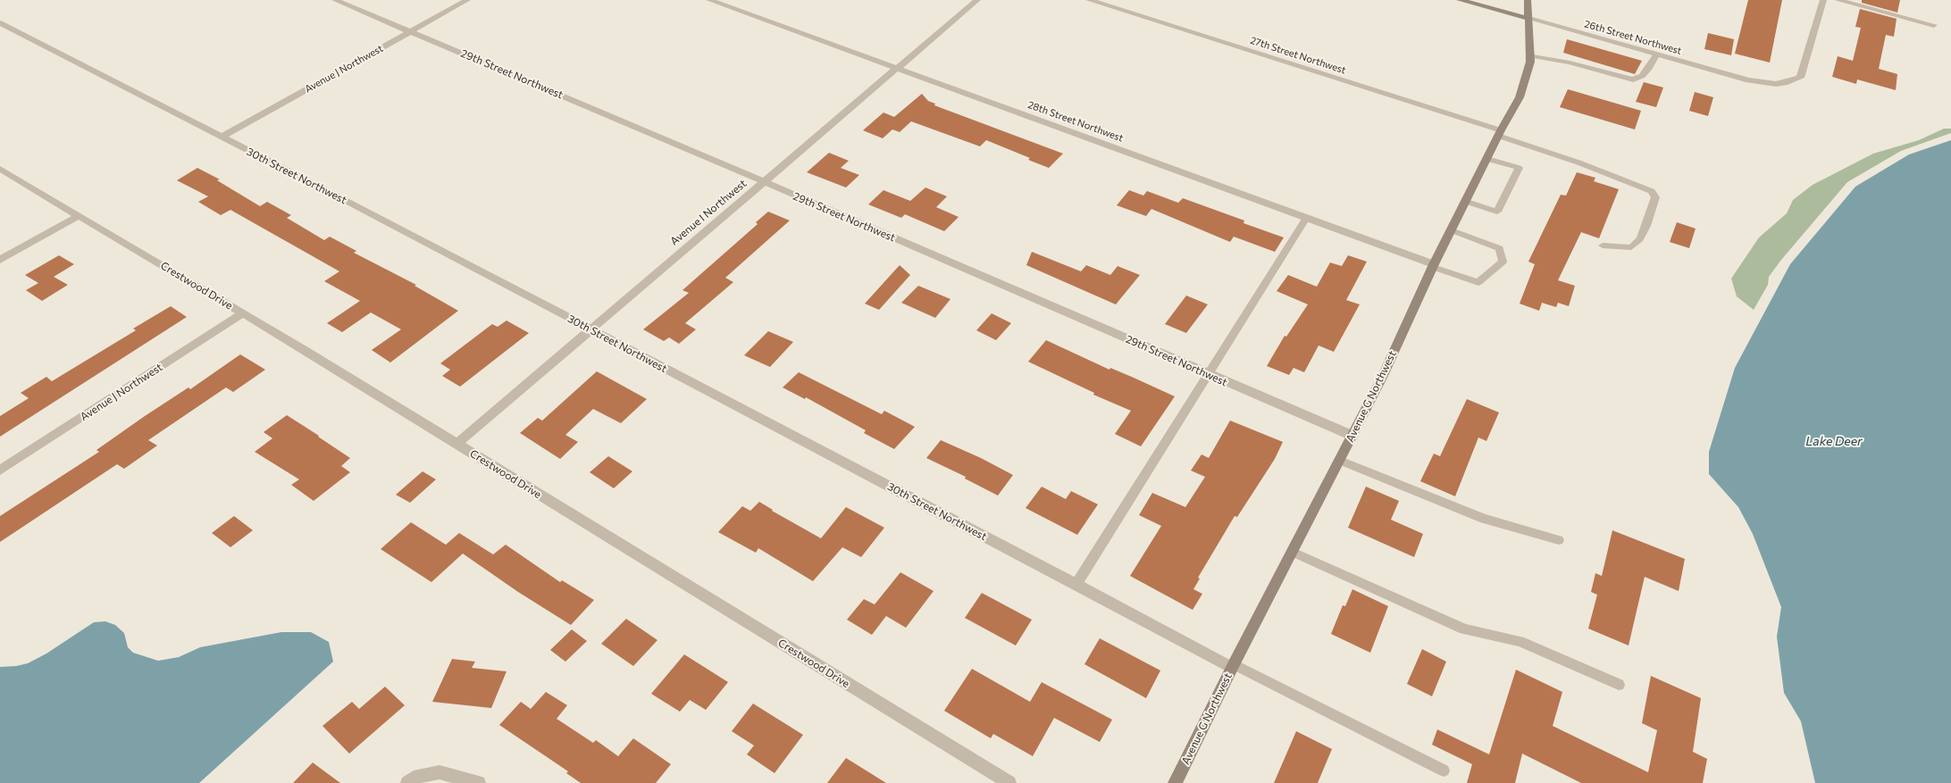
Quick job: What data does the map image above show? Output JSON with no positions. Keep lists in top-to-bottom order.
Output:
{
  "streets": {
    "main road": ["26th Street Northwest", "Avenue G Northwest"],
    "street": [
      "27th Street Northwest",
      "Avenue J Northwest",
      "29th Street Northwest",
      "28th Street Northwest",
      "30th Street Northwest",
      "Avenue I Northwest",
      "Crestwood Drive"
    ]
  },
  "crossings": [
    ["26th Street Northwest", "Avenue G Northwest"],
    ["27th Street Northwest", "Avenue G Northwest"],
    ["Avenue J Northwest", "29th Street Northwest"],
    ["Avenue J Northwest", "30th Street Northwest"],
    ["Avenue J Northwest", "Crestwood Drive"],
    ["29th Street Northwest", "Avenue I Northwest"],
    ["29th Street Northwest", "Avenue G Northwest"],
    ["28th Street Northwest", "Avenue I Northwest"],
    ["28th Street Northwest", "Avenue G Northwest"],
    ["30th Street Northwest", "Avenue I Northwest"],
    ["30th Street Northwest", "Avenue G Northwest"],
    ["Avenue I Northwest", "Crestwood Drive"]
  ],
  "water": ["Lake Deer"]
}
